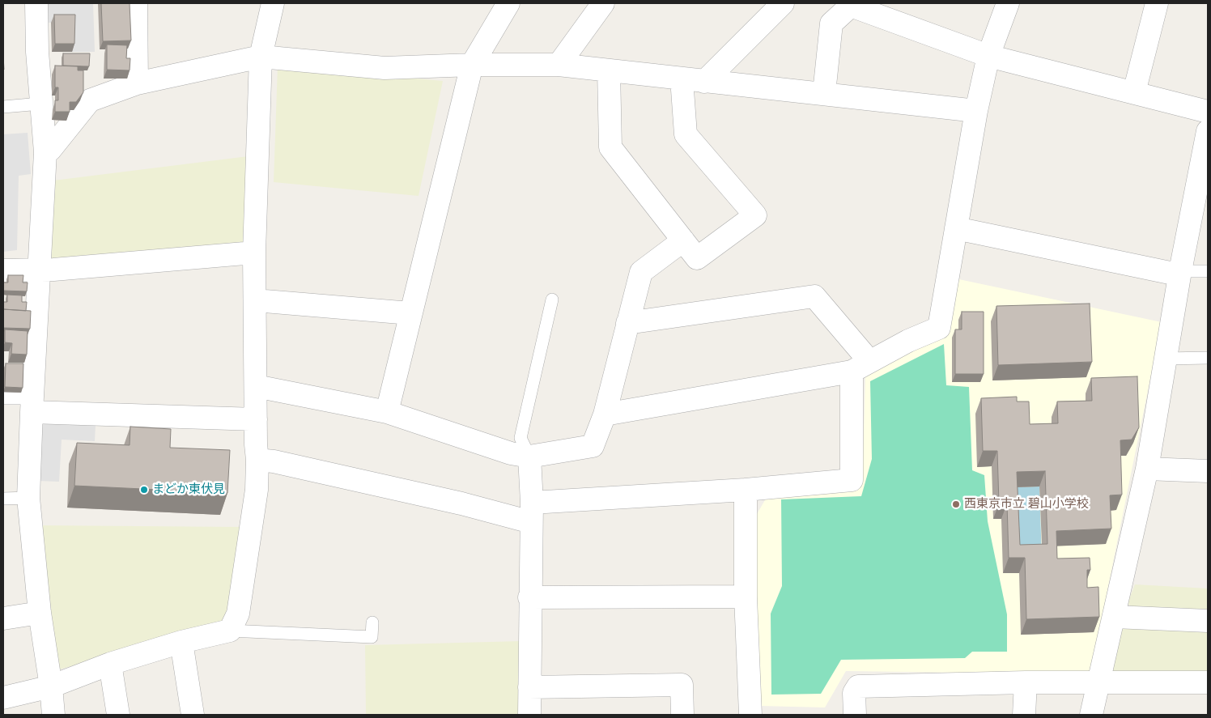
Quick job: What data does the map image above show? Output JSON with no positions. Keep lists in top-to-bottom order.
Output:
{
  "places": ["まどか東伏見", "西東京市立 碧山小学校"]
}
